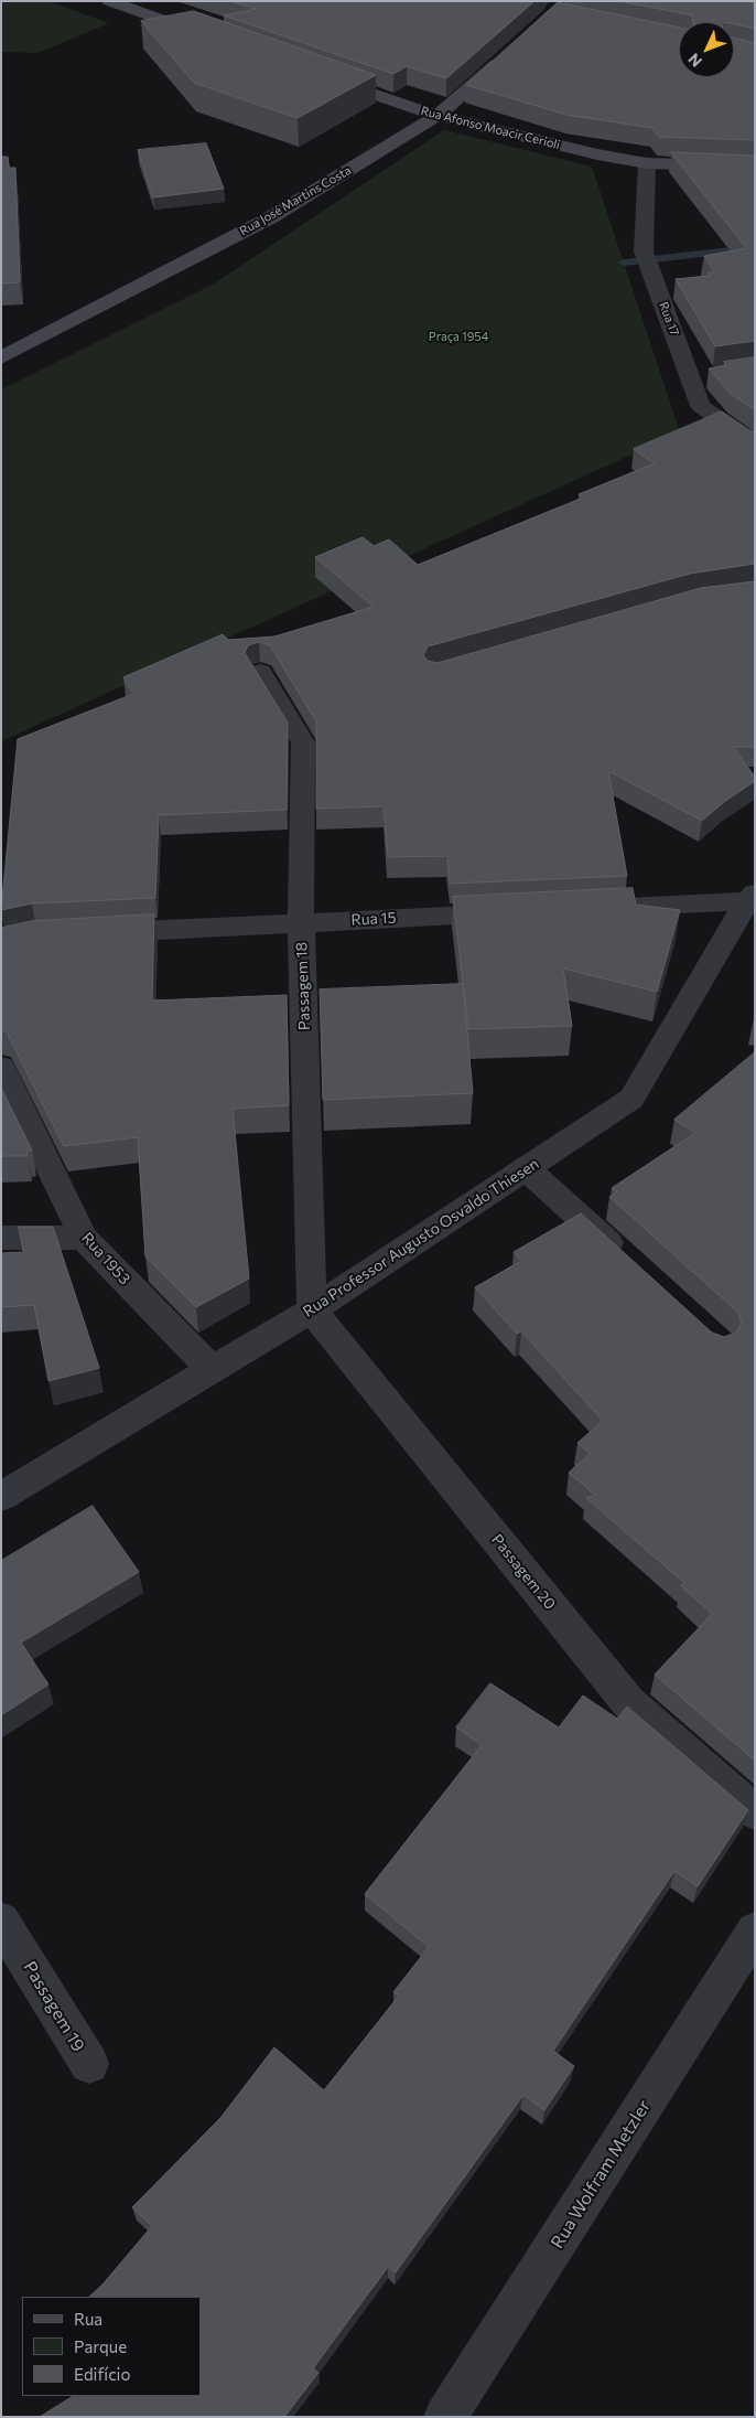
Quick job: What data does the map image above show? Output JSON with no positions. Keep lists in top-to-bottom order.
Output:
{
  "streets": {
    "street": [
      "Rua Afonso Moacir Cerioli",
      "Rua José Martins Costa",
      "Rua 17",
      "Rua 15",
      "Passagem 18",
      "Rua Professor Augusto Osvaldo Thiesen",
      "Rua 1953",
      "Passagem 20",
      "Passagem 19",
      "Rua Wolfram Metzler"
    ]
  },
  "crossings": [
    ["Rua Afonso Moacir Cerioli", "Rua José Martins Costa"],
    ["Rua Afonso Moacir Cerioli", "Rua 17"],
    ["Rua 15", "Passagem 18"],
    ["Passagem 18", "Rua Professor Augusto Osvaldo Thiesen"],
    ["Passagem 18", "Passagem 20"],
    ["Rua Professor Augusto Osvaldo Thiesen", "Rua 1953"],
    ["Rua Professor Augusto Osvaldo Thiesen", "Passagem 20"]
  ],
  "parks": ["Praça 1954"],
  "legend": ["Rua", "Parque", "Edifício"],
  "north": "bottom left"
}
